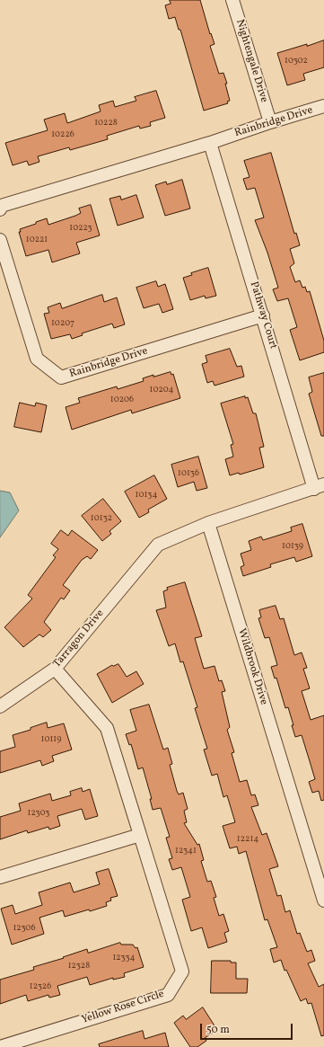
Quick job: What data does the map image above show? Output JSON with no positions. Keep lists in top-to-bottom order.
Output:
{
  "streets": {
    "street": [
      "Nightengale Drive",
      "Rainbridge Drive",
      "Pathway Court",
      "Tarragon Drive",
      "Wildbrook Drive",
      "Yellow Rose Circle"
    ]
  },
  "crossings": [
    ["Nightengale Drive", "Rainbridge Drive"],
    ["Rainbridge Drive", "Pathway Court"],
    ["Tarragon Drive", "Wildbrook Drive"],
    ["Tarragon Drive", "Yellow Rose Circle"]
  ],
  "house_numbers": [
    "10302",
    "10228",
    "10226",
    "10223",
    "10221",
    "10207",
    "10204",
    "10206",
    "10136",
    "10134",
    "10132",
    "10139",
    "10119",
    "12303",
    "12214",
    "12341",
    "12306",
    "12334",
    "12328",
    "12326"
  ],
  "scale_bar": "50 m"
}
